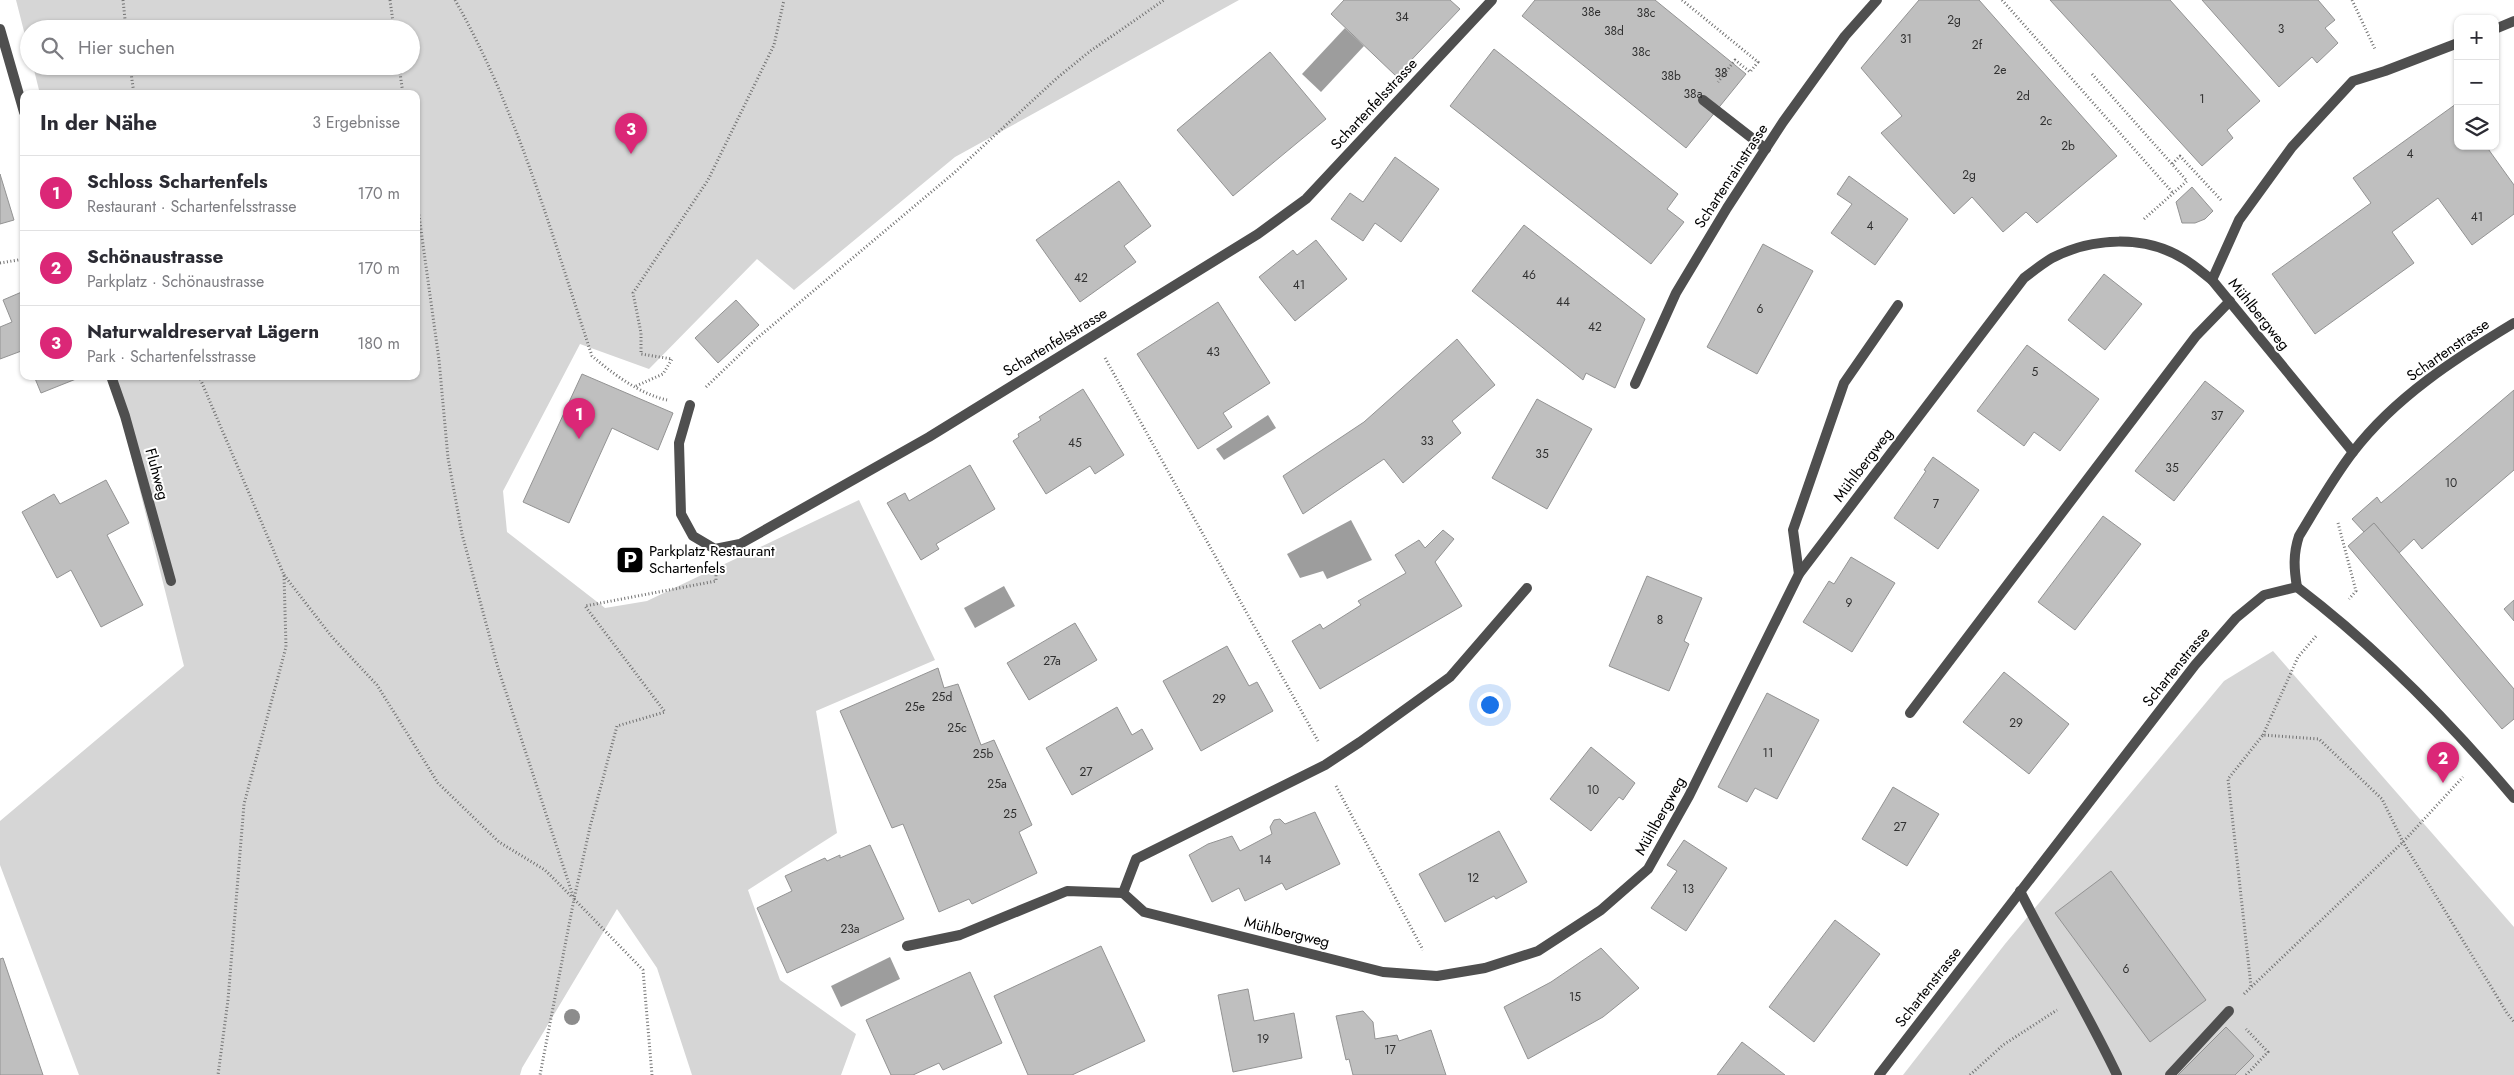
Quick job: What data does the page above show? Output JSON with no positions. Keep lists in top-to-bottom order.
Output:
{
  "streets": {
    "street": [
      "Schartenfelsstrasse",
      "Schartenrainstrasse",
      "Mühlbergweg",
      "Schartenstrasse",
      "Fluhweg"
    ]
  },
  "crossings": [
    ["Mühlbergweg", "Schartenstrasse"]
  ],
  "places": {
    "parking": ["Parkplatz Restaurant Schartenfels"]
  },
  "house_numbers": [
    "38e",
    "38c",
    "34",
    "2g",
    "3",
    "38d",
    "31",
    "2f",
    "38c",
    "2e",
    "38",
    "38b",
    "38a",
    "2d",
    "1",
    "2c",
    "2b",
    "4",
    "2g",
    "41",
    "4",
    "46",
    "42",
    "41",
    "44",
    "6",
    "42",
    "43",
    "5",
    "37",
    "33",
    "45",
    "35",
    "35",
    "10",
    "7",
    "9",
    "8",
    "27a",
    "25d",
    "29",
    "25e",
    "29",
    "25c",
    "11",
    "25b",
    "27",
    "25a",
    "10",
    "25",
    "27",
    "14",
    "12",
    "13",
    "23a",
    "6",
    "15",
    "19",
    "17"
  ],
  "page": {
    "map_buttons": ["+", "−"],
    "search": "Hier suchen",
    "heading": ["In der Nähe", "3 Ergebnisse"],
    "pins": ["3", "1", "2"],
    "list": [
      {
        "mark": "1",
        "name": "Schloss Schartenfels",
        "note": "Restaurant · Schartenfelsstrasse",
        "value": "170 m"
      },
      {
        "mark": "2",
        "name": "Schönaustrasse",
        "note": "Parkplatz · Schönaustrasse",
        "value": "170 m"
      },
      {
        "mark": "3",
        "name": "Naturwaldreservat Lägern",
        "note": "Park · Schartenfelsstrasse",
        "value": "180 m"
      }
    ]
  }
}
